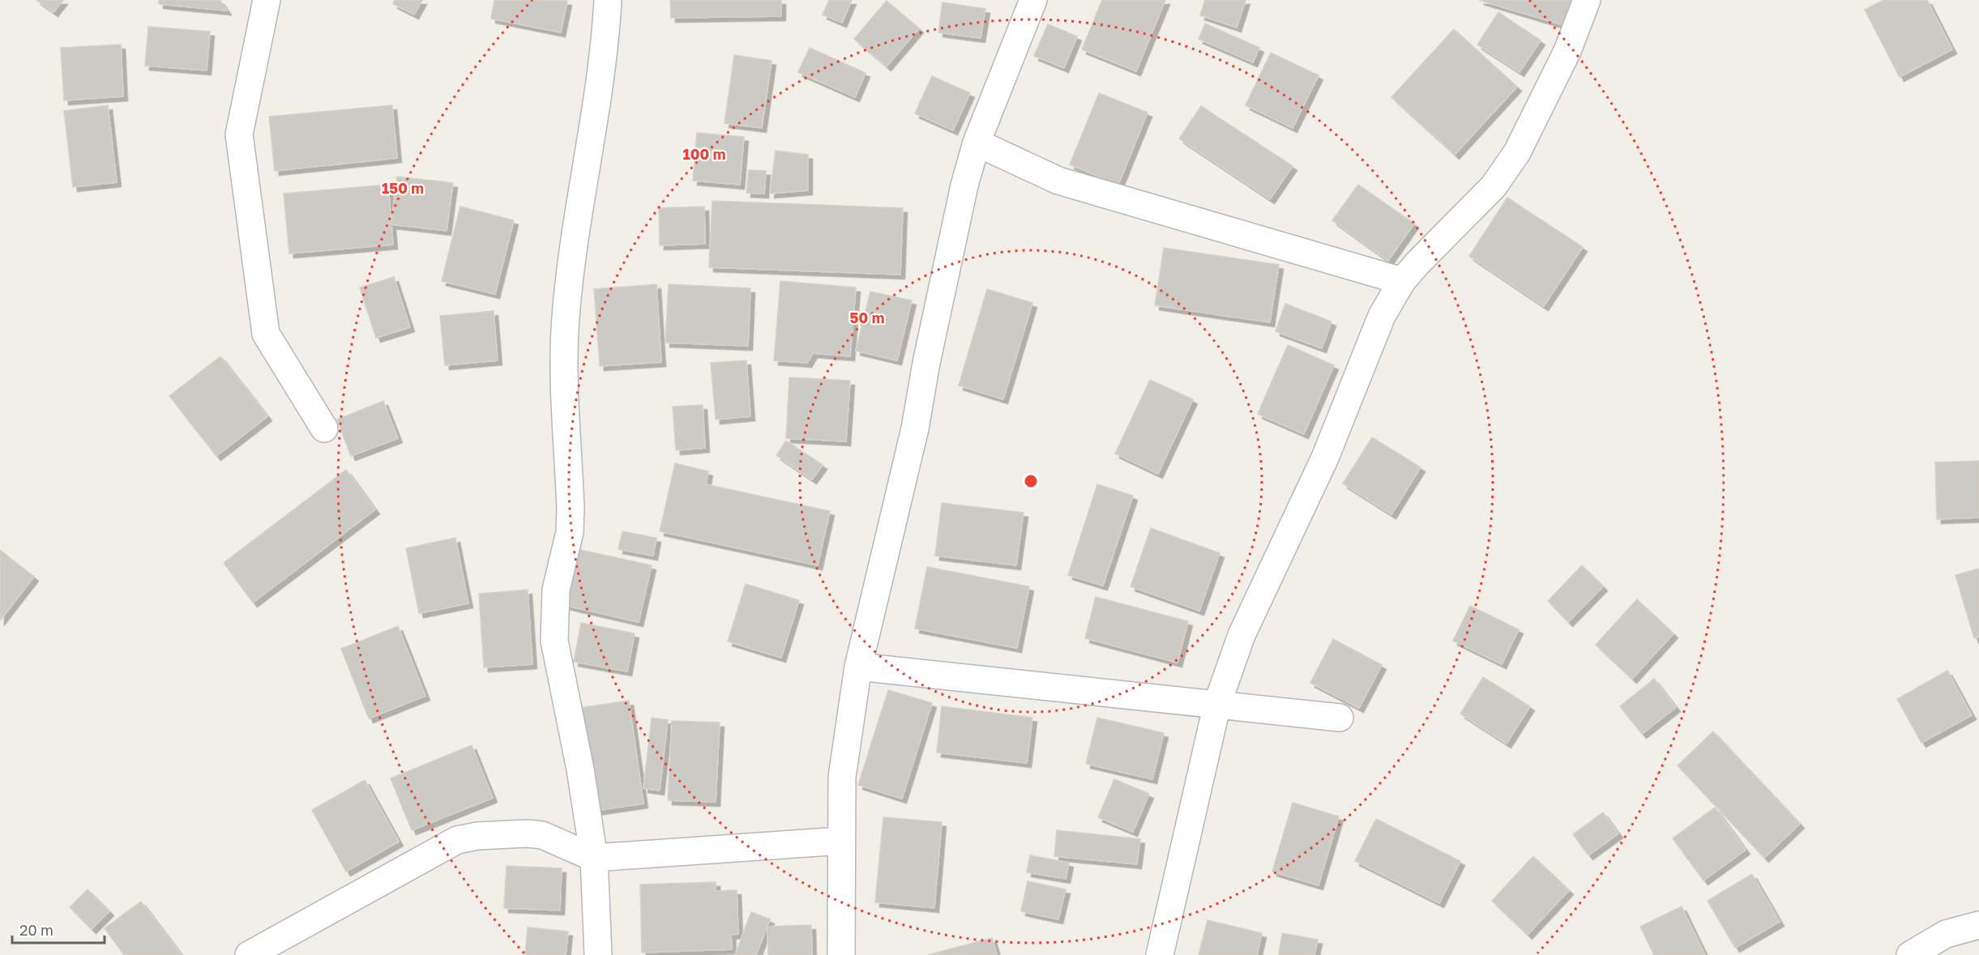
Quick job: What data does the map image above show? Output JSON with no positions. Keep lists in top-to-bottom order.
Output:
{
  "scale_bar": "20 m",
  "rings": ["100 m", "150 m", "50 m"]
}
